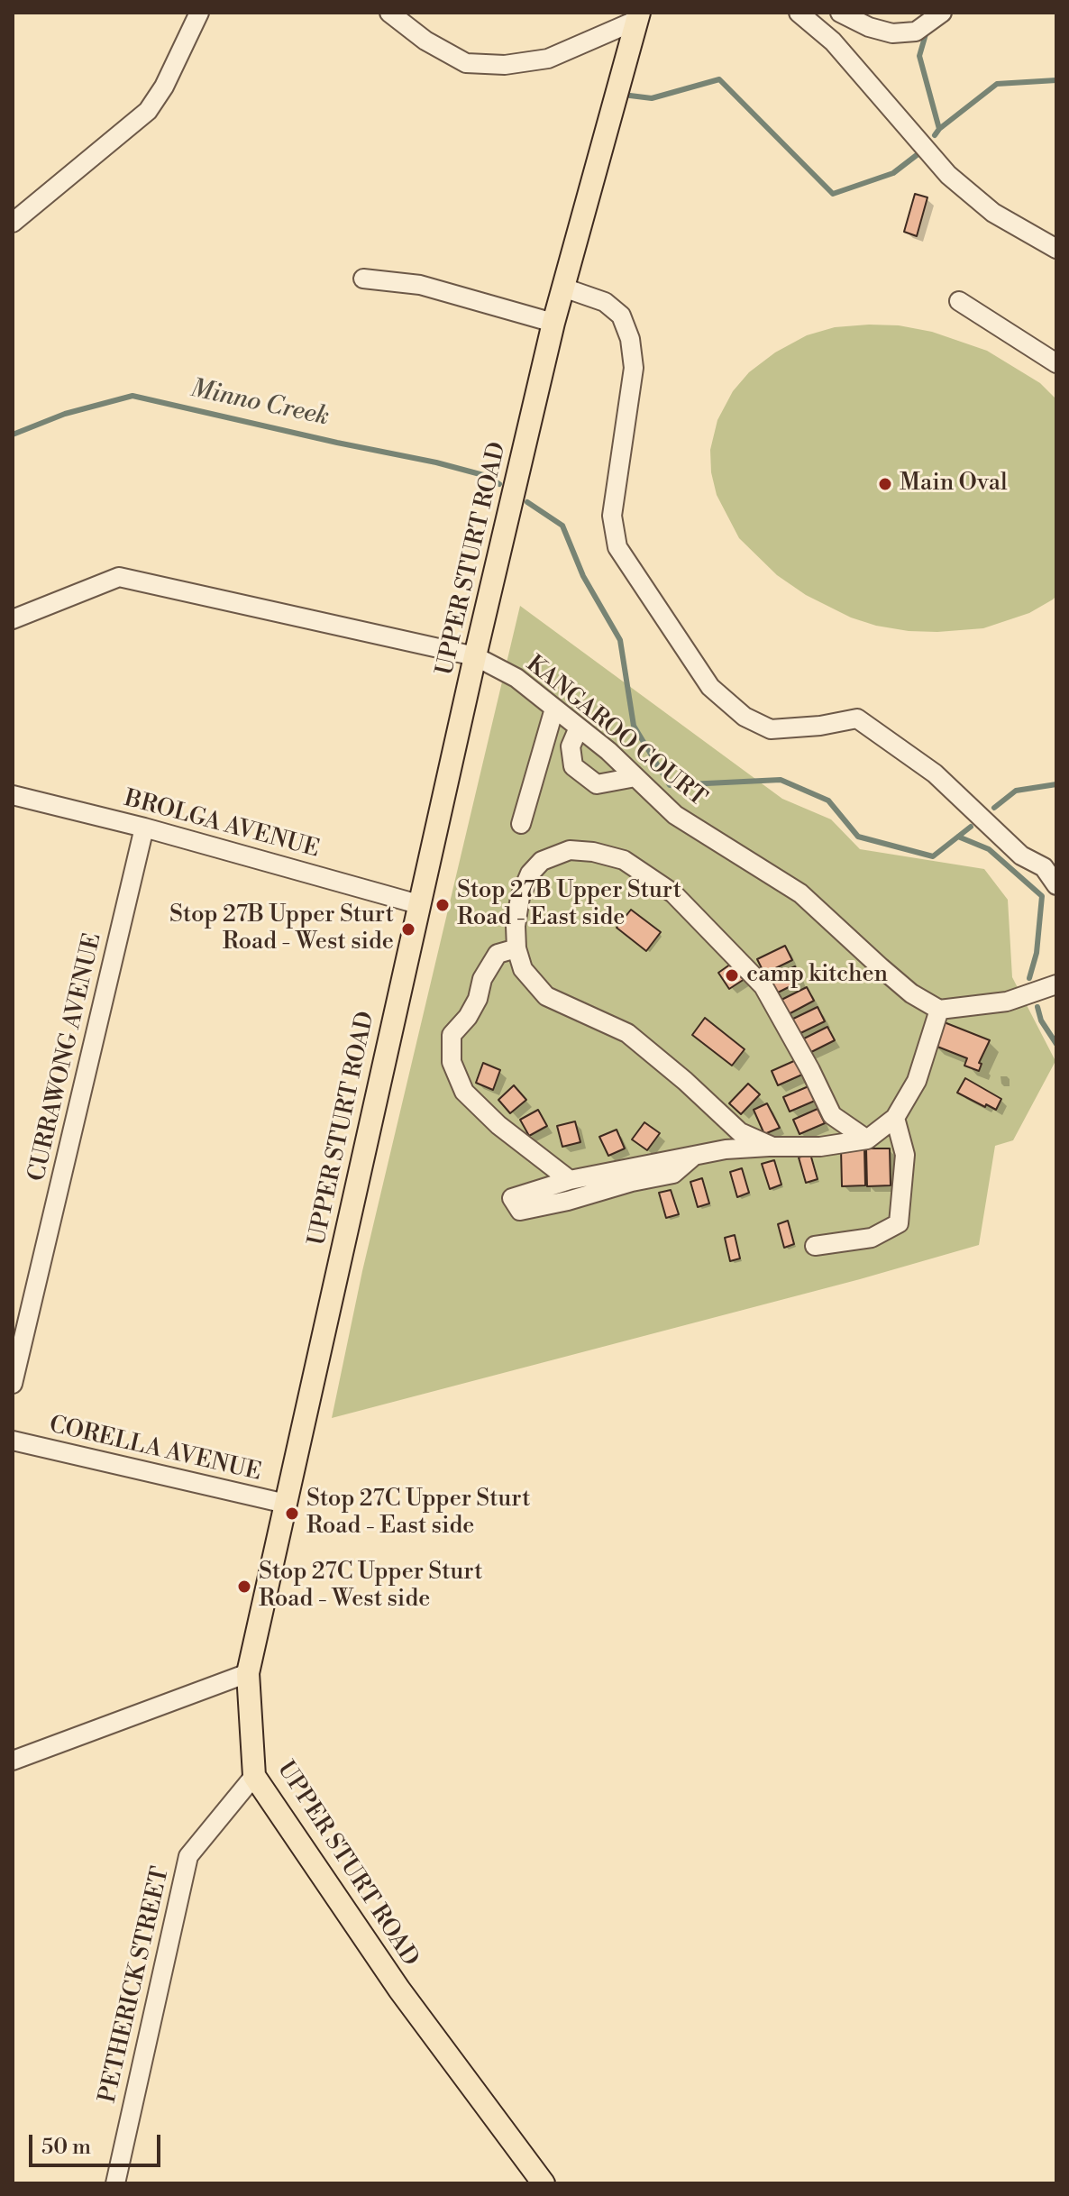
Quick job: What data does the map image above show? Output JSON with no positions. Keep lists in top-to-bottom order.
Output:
{
  "streets": {
    "main road": ["UPPER STURT ROAD"],
    "street": [
      "KANGAROO COURT",
      "BROLGA AVENUE",
      "CURRAWONG AVENUE",
      "CORELLA AVENUE",
      "PETHERICK STREET"
    ]
  },
  "crossings": [
    ["UPPER STURT ROAD", "KANGAROO COURT"],
    ["UPPER STURT ROAD", "BROLGA AVENUE"],
    ["UPPER STURT ROAD", "CORELLA AVENUE"],
    ["UPPER STURT ROAD", "PETHERICK STREET"],
    ["BROLGA AVENUE", "CURRAWONG AVENUE"]
  ],
  "water": ["Minno Creek"],
  "places": [
    "Main Oval",
    "Stop 27B Upper Sturt Road - East side",
    "Stop 27B Upper Sturt Road - West side",
    "camp kitchen",
    "Stop 27C Upper Sturt Road - East side",
    "Stop 27C Upper Sturt Road - West side"
  ],
  "scale_bar": "50 m"
}
